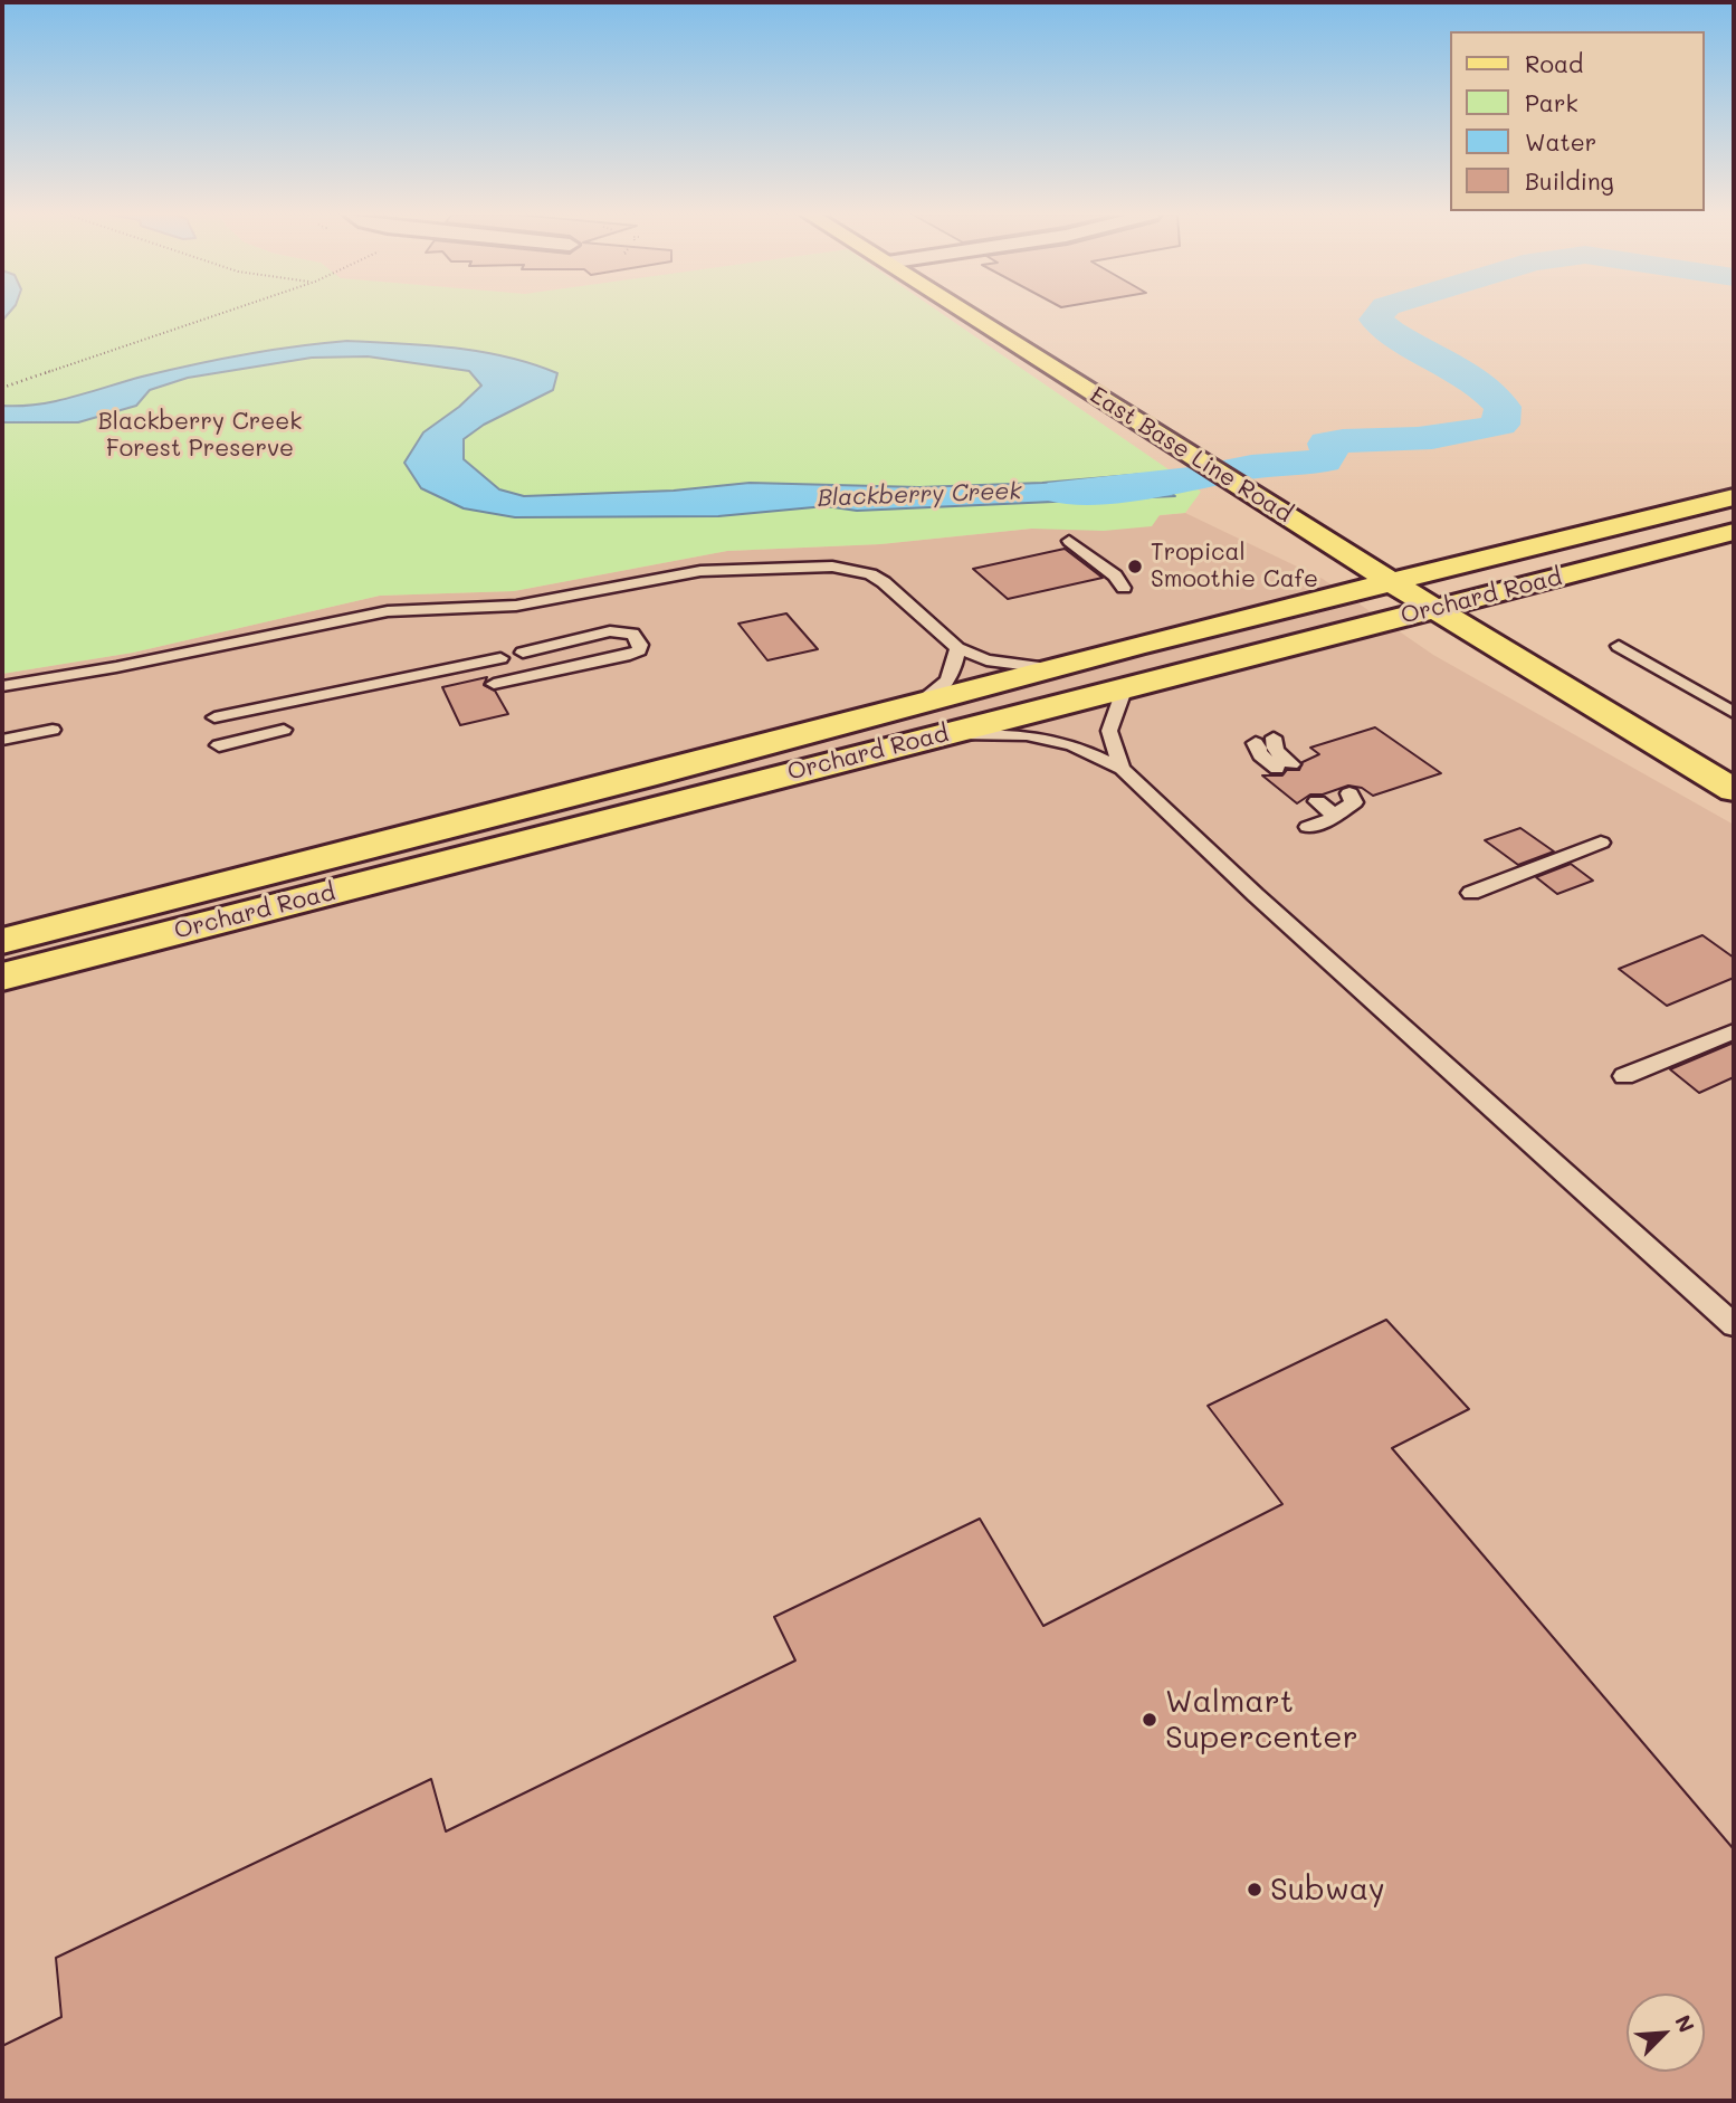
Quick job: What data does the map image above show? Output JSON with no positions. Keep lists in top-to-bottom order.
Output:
{
  "streets": {
    "main road": ["East Base Line Road", "Orchard Road"]
  },
  "crossings": [
    ["East Base Line Road", "Orchard Road"]
  ],
  "water": ["Blackberry Creek"],
  "parks": ["Blackberry Creek Forest Preserve"],
  "places": ["Tropical Smoothie Cafe", "Walmart Supercenter", "Subway"],
  "legend": [
    "Road",
    "Park",
    "Water",
    "Building"
  ],
  "north": "top right"
}
